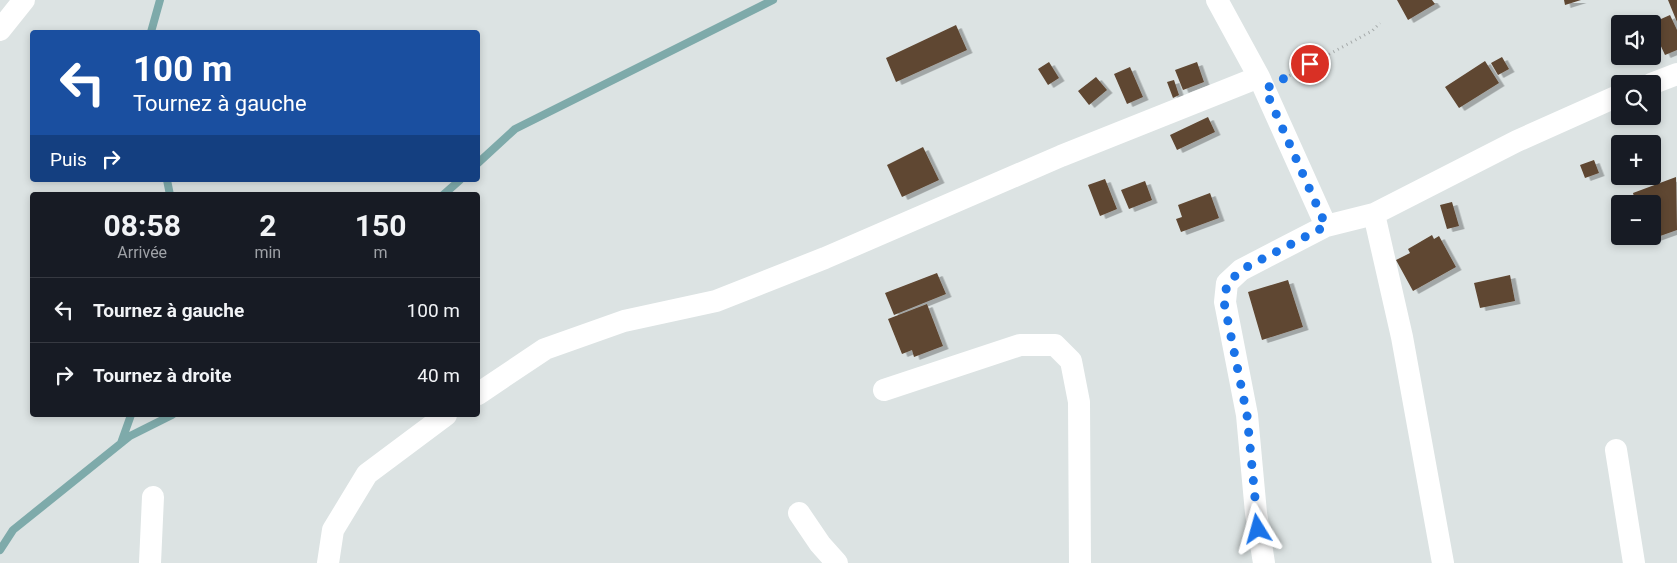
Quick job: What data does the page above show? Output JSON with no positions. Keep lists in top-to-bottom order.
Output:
{
  "page": {
    "map_buttons": ["+", "−"],
    "turn": ["100 m", "Tournez à gauche"],
    "then": "Puis",
    "eta": [
      "08:58",
      "Arrivée",
      "2",
      "min",
      "150",
      "m"
    ],
    "list": [
      {
        "name": "Tournez à gauche",
        "value": "100 m"
      },
      {
        "name": "Tournez à droite",
        "value": "40 m"
      }
    ]
  }
}
